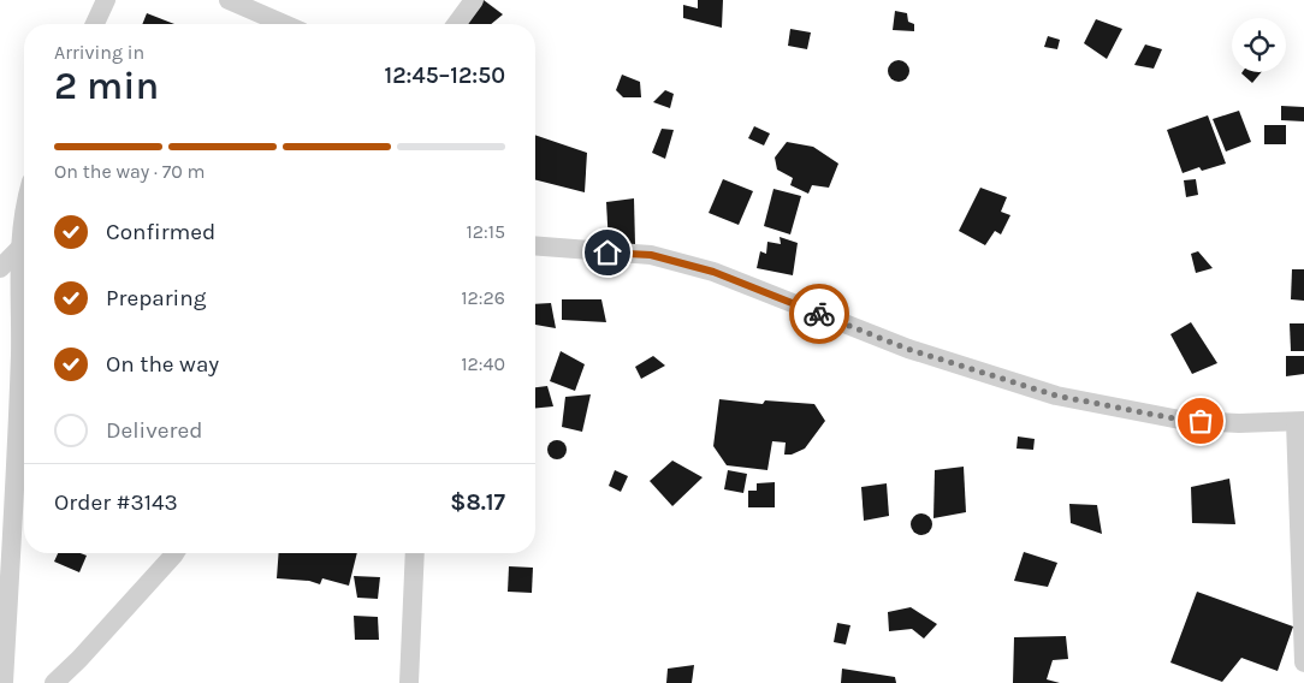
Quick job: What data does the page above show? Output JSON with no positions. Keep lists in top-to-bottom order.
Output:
{
  "page": {
    "heading": ["2 min", "Arriving in", "12:45–12:50"],
    "panel": ["Order #3143", "$8.17"],
    "bar": "On the way · 70 m",
    "list": [
      ["Confirmed", "12:15"],
      ["Preparing", "12:26"],
      ["On the way", "12:40"],
      "Delivered"
    ]
  }
}
